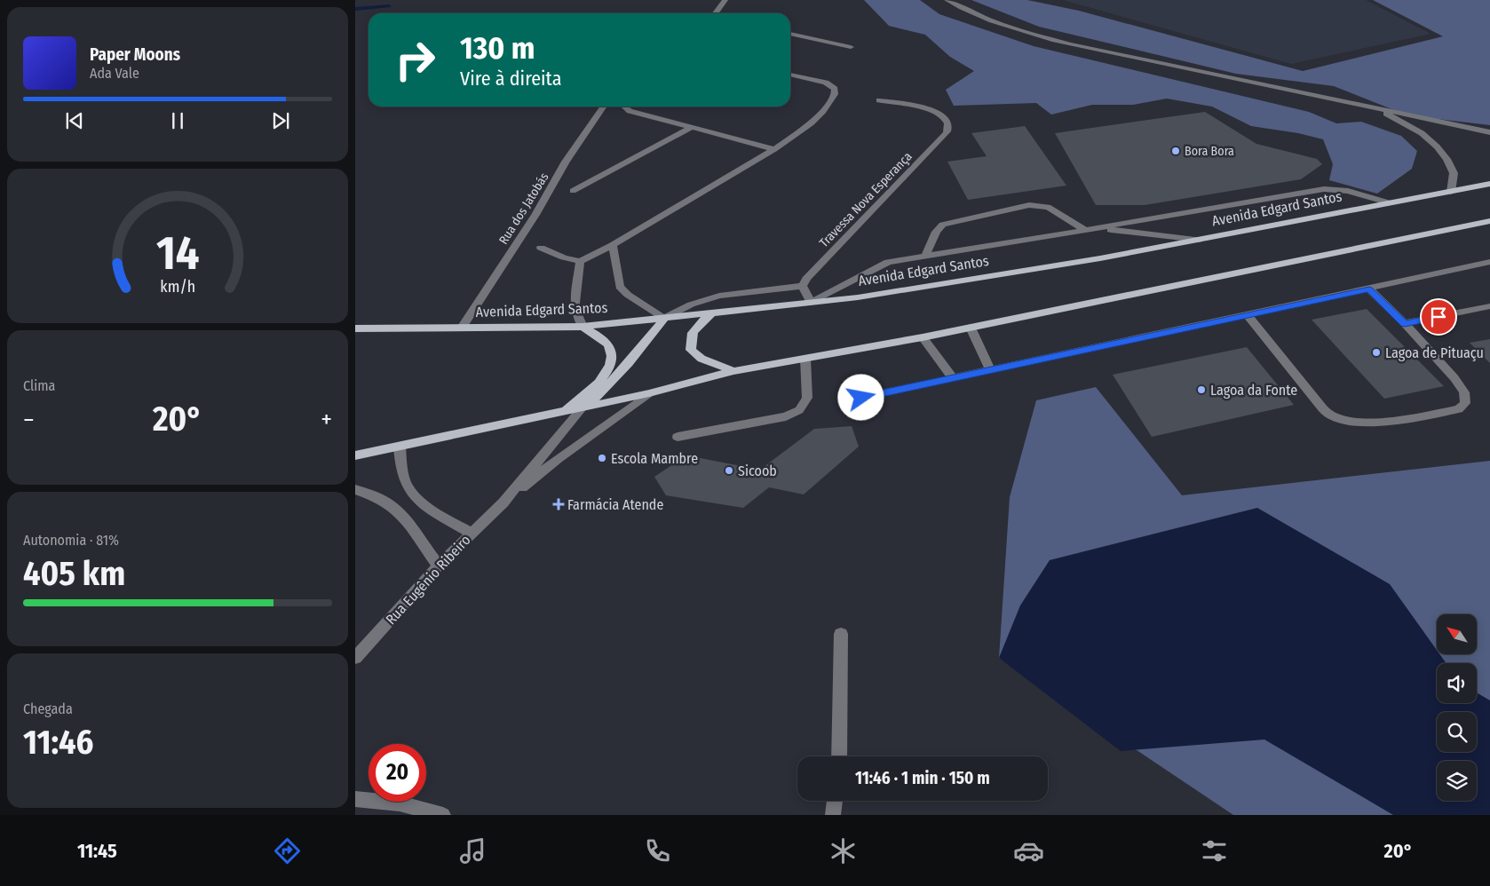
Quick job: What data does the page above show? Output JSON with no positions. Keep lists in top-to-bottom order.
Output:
{
  "streets": {
    "main road": ["Avenida Edgard Santos"],
    "street": ["Travessa Nova Esperança", "Rua dos Jatobás", "Rua Eugênio Ribeiro"]
  },
  "crossings": [
    ["Rua dos Jatobás", "Avenida Edgard Santos"]
  ],
  "places": {
    "other": [
      "Bora Bora",
      "Lagoa de Pituaçu",
      "Lagoa da Fonte",
      "Escola Mambre",
      "Sicoob"
    ],
    "health": ["Farmácia Atende"]
  },
  "north": "top left",
  "page": {
    "turn": ["130 m", "Vire à direita"],
    "song": ["Paper Moons", "Ada Vale"],
    "tile": [
      "Clima",
      ["Autonomia · 81%", "405 km"],
      ["Chegada", "11:46"]
    ],
    "heat": ["−", "20°", "+"],
    "limit": "20",
    "trip": "11:46 · 1 min · 150 m",
    "tabs": ["11:45", "20°"],
    "gauge": ["14", "km/h"]
  }
}
